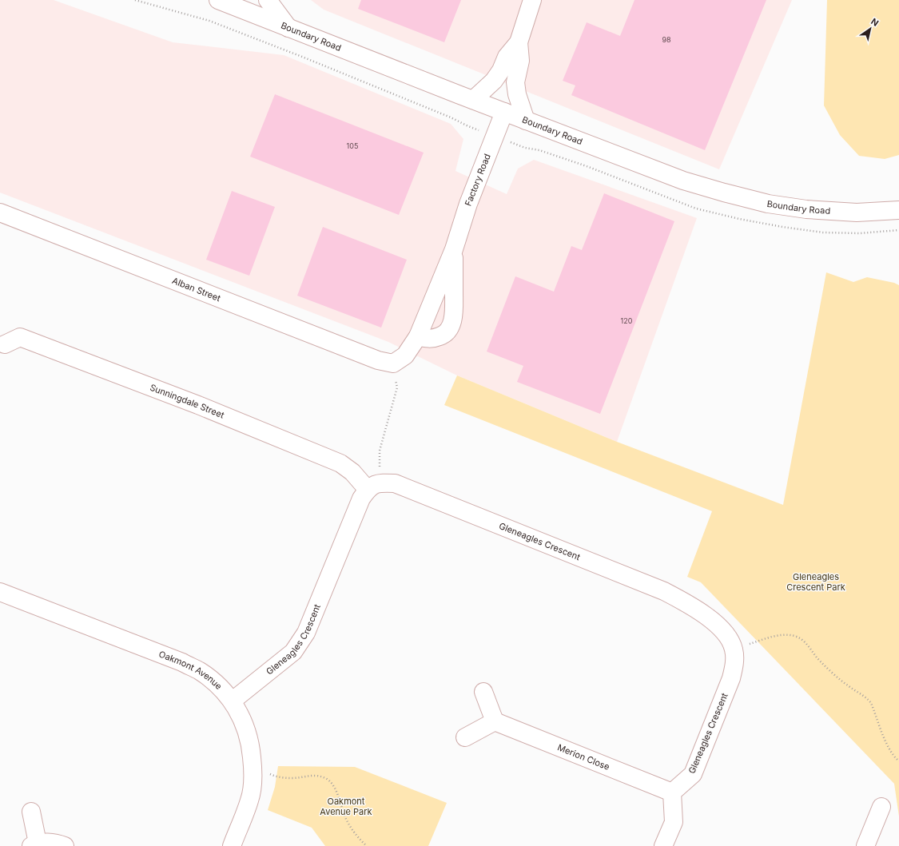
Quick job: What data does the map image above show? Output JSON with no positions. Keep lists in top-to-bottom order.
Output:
{
  "streets": {
    "street": [
      "Boundary Road",
      "Factory Road",
      "Alban Street",
      "Sunningdale Street",
      "Gleneagles Crescent",
      "Oakmont Avenue",
      "Merion Close"
    ]
  },
  "crossings": [
    ["Boundary Road", "Factory Road"],
    ["Factory Road", "Alban Street"],
    ["Sunningdale Street", "Gleneagles Crescent"],
    ["Gleneagles Crescent", "Oakmont Avenue"],
    ["Gleneagles Crescent", "Merion Close"]
  ],
  "parks": ["Gleneagles Crescent Park", "Oakmont Avenue Park"],
  "house_numbers": ["98", "105", "120"],
  "north": "top right"
}
